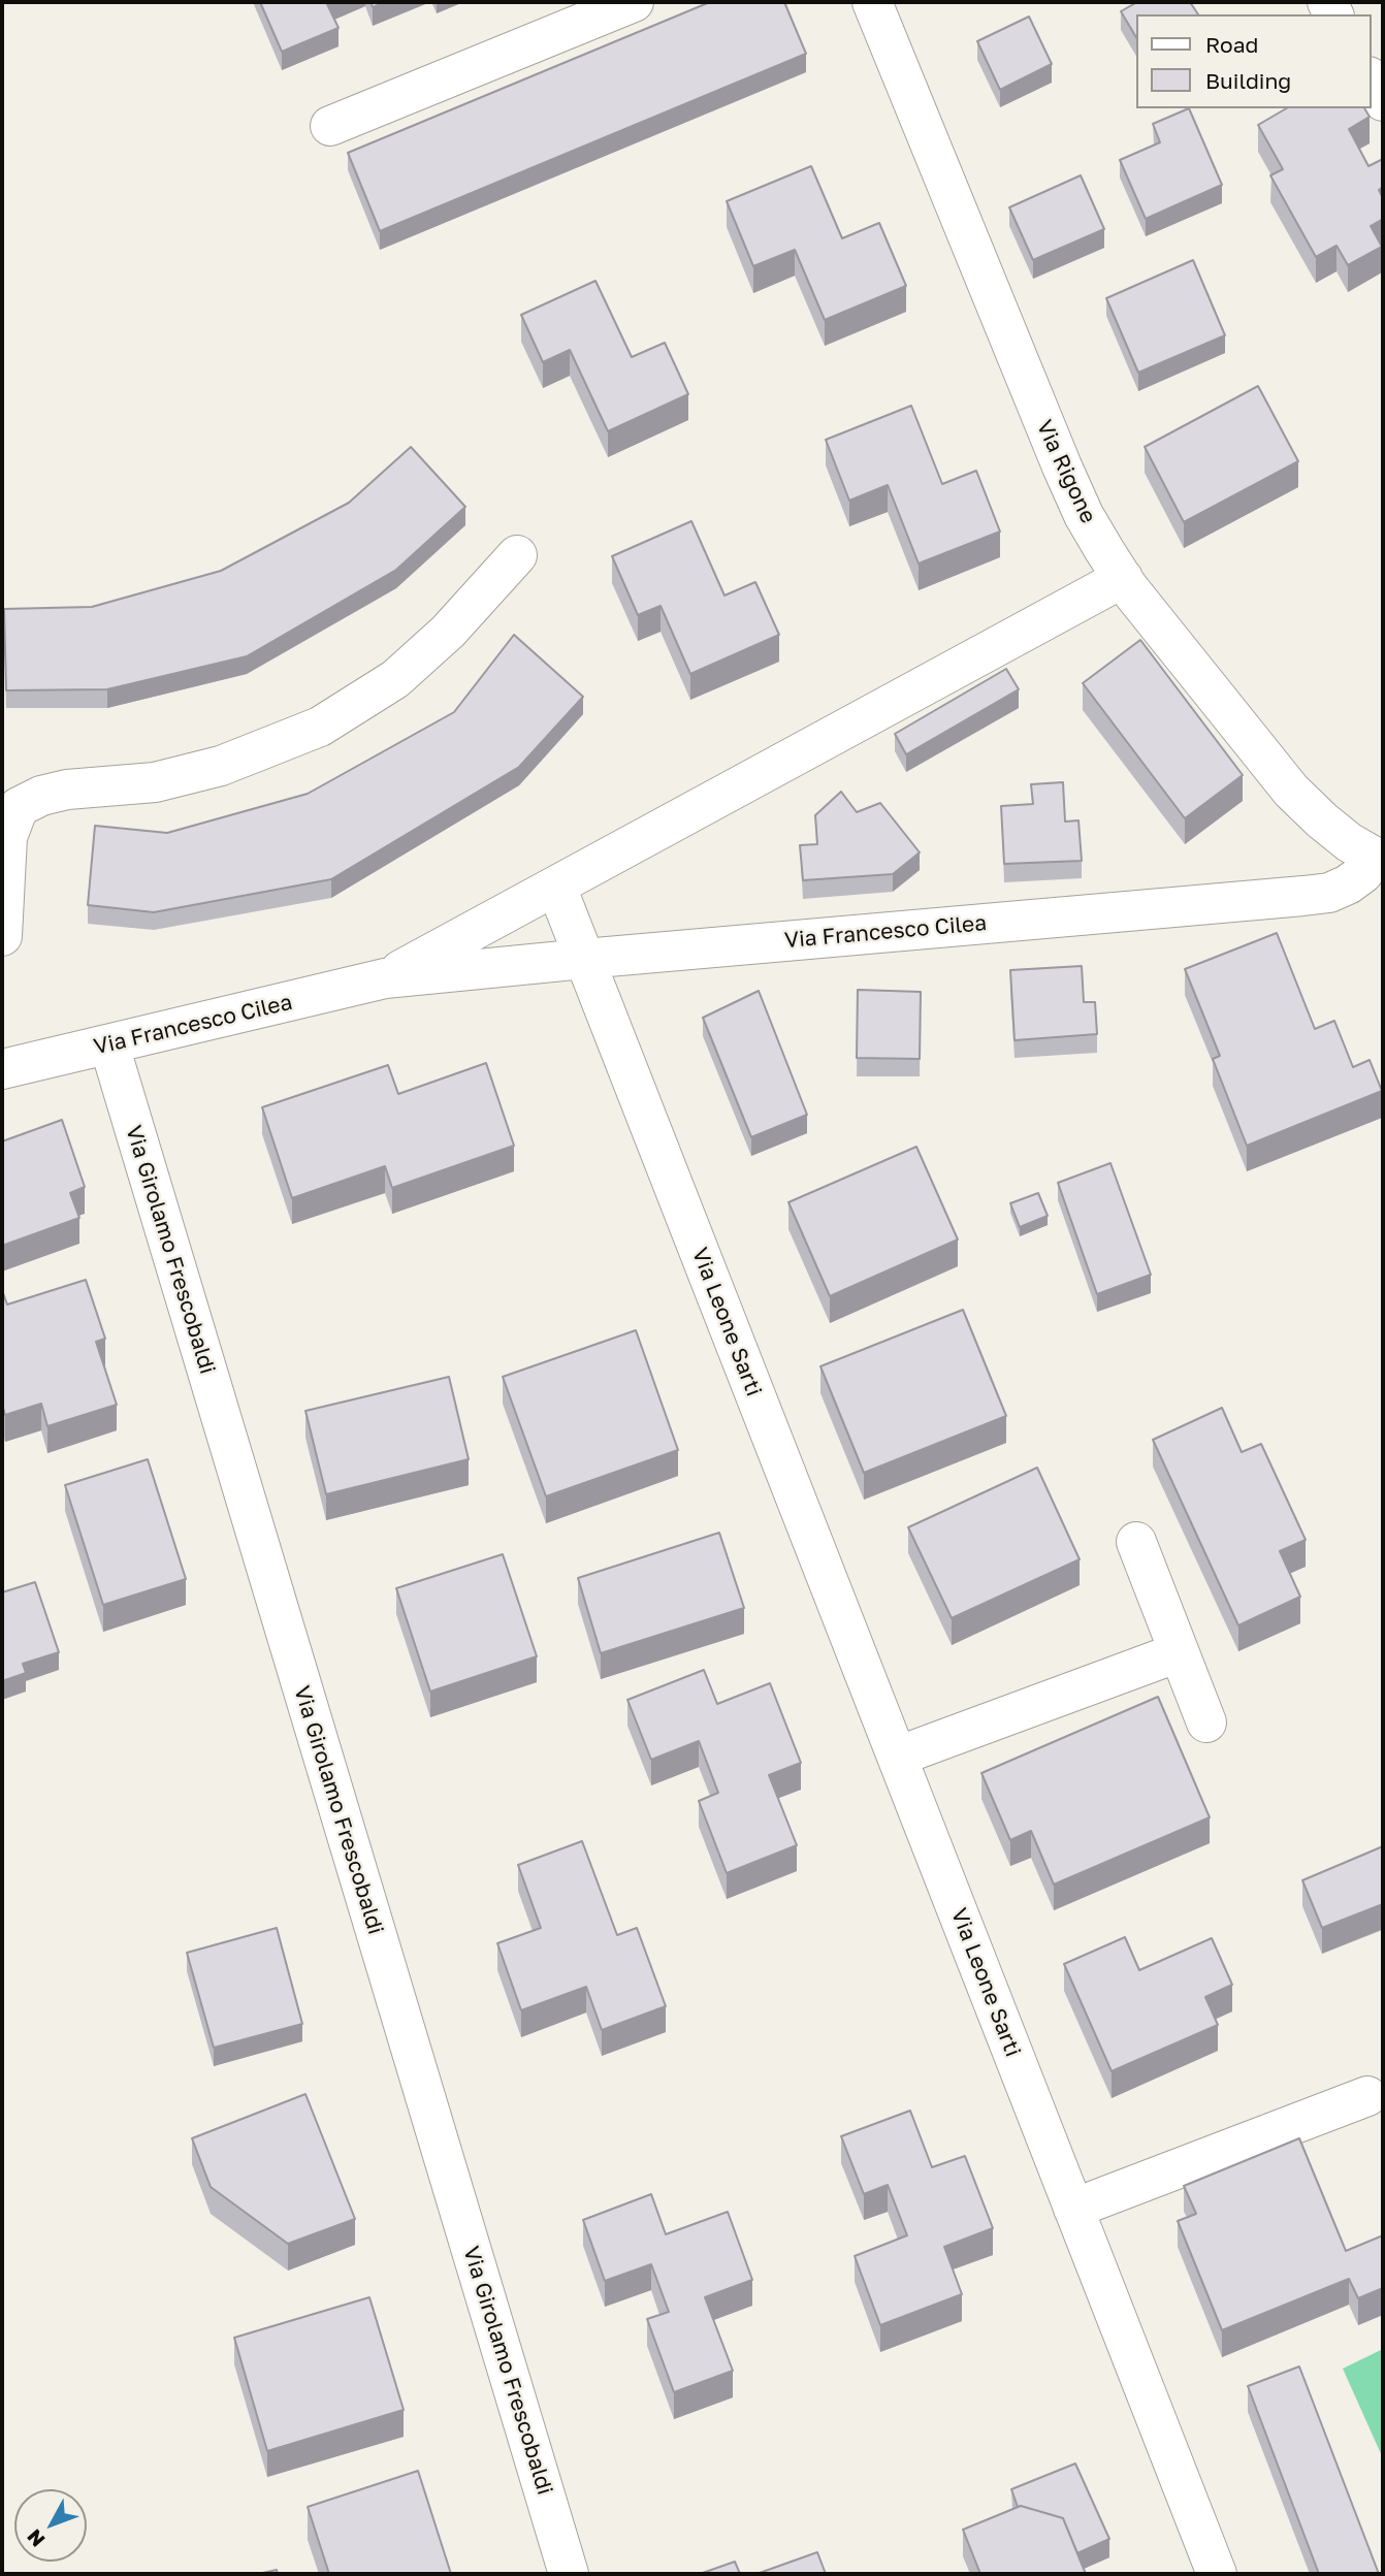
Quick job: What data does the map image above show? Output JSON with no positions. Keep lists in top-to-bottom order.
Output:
{
  "streets": {
    "street": [
      "Via Rigone",
      "Via Francesco Cilea",
      "Via Girolamo Frescobaldi",
      "Via Leone Sarti"
    ]
  },
  "crossings": [
    ["Via Rigone", "Via Francesco Cilea"],
    ["Via Francesco Cilea", "Via Girolamo Frescobaldi"],
    ["Via Francesco Cilea", "Via Leone Sarti"]
  ],
  "legend": ["Road", "Building"],
  "north": "bottom left"
}
